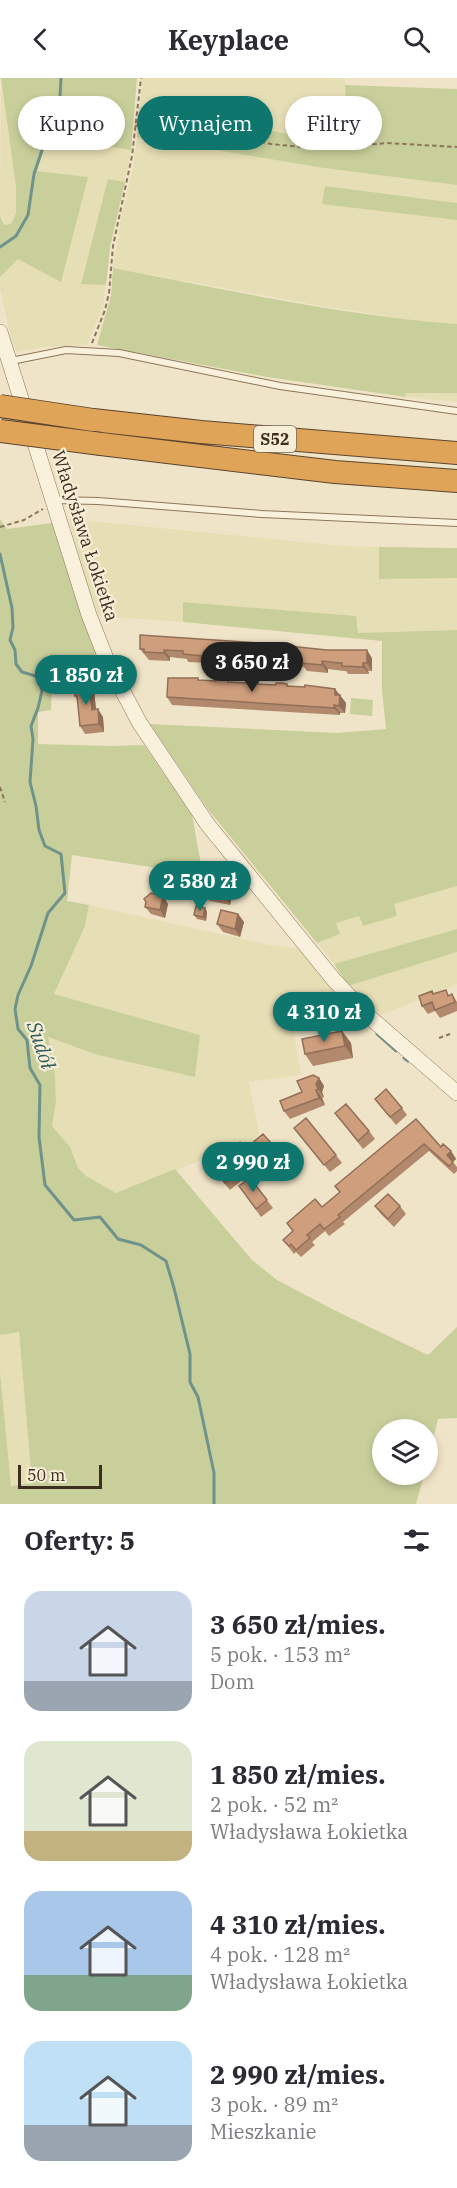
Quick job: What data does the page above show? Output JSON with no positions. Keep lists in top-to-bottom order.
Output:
{
  "streets": {
    "highway": ["S52"],
    "street": ["Władysława Łokietka"]
  },
  "water": ["Sudół"],
  "scale_bar": "50 m",
  "page": {
    "header": "Keyplace",
    "chip": ["Kupno", "Wynajem", "Filtry"],
    "price": [
      "3 650 zł",
      "1 850 zł",
      "2 580 zł",
      "4 310 zł",
      "2 990 zł"
    ],
    "scale": "50 m",
    "heading": "Oferty: 5",
    "list": [
      {
        "name": "3 650 zł/mies.",
        "note": "5 pok. · 153 m² · Dom"
      },
      {
        "name": "1 850 zł/mies.",
        "note": "2 pok. · 52 m² · Władysława Łokietka"
      },
      {
        "name": "4 310 zł/mies.",
        "note": "4 pok. · 128 m² · Władysława Łokietka"
      },
      {
        "name": "2 990 zł/mies.",
        "note": "3 pok. · 89 m² · Mieszkanie"
      }
    ]
  }
}
